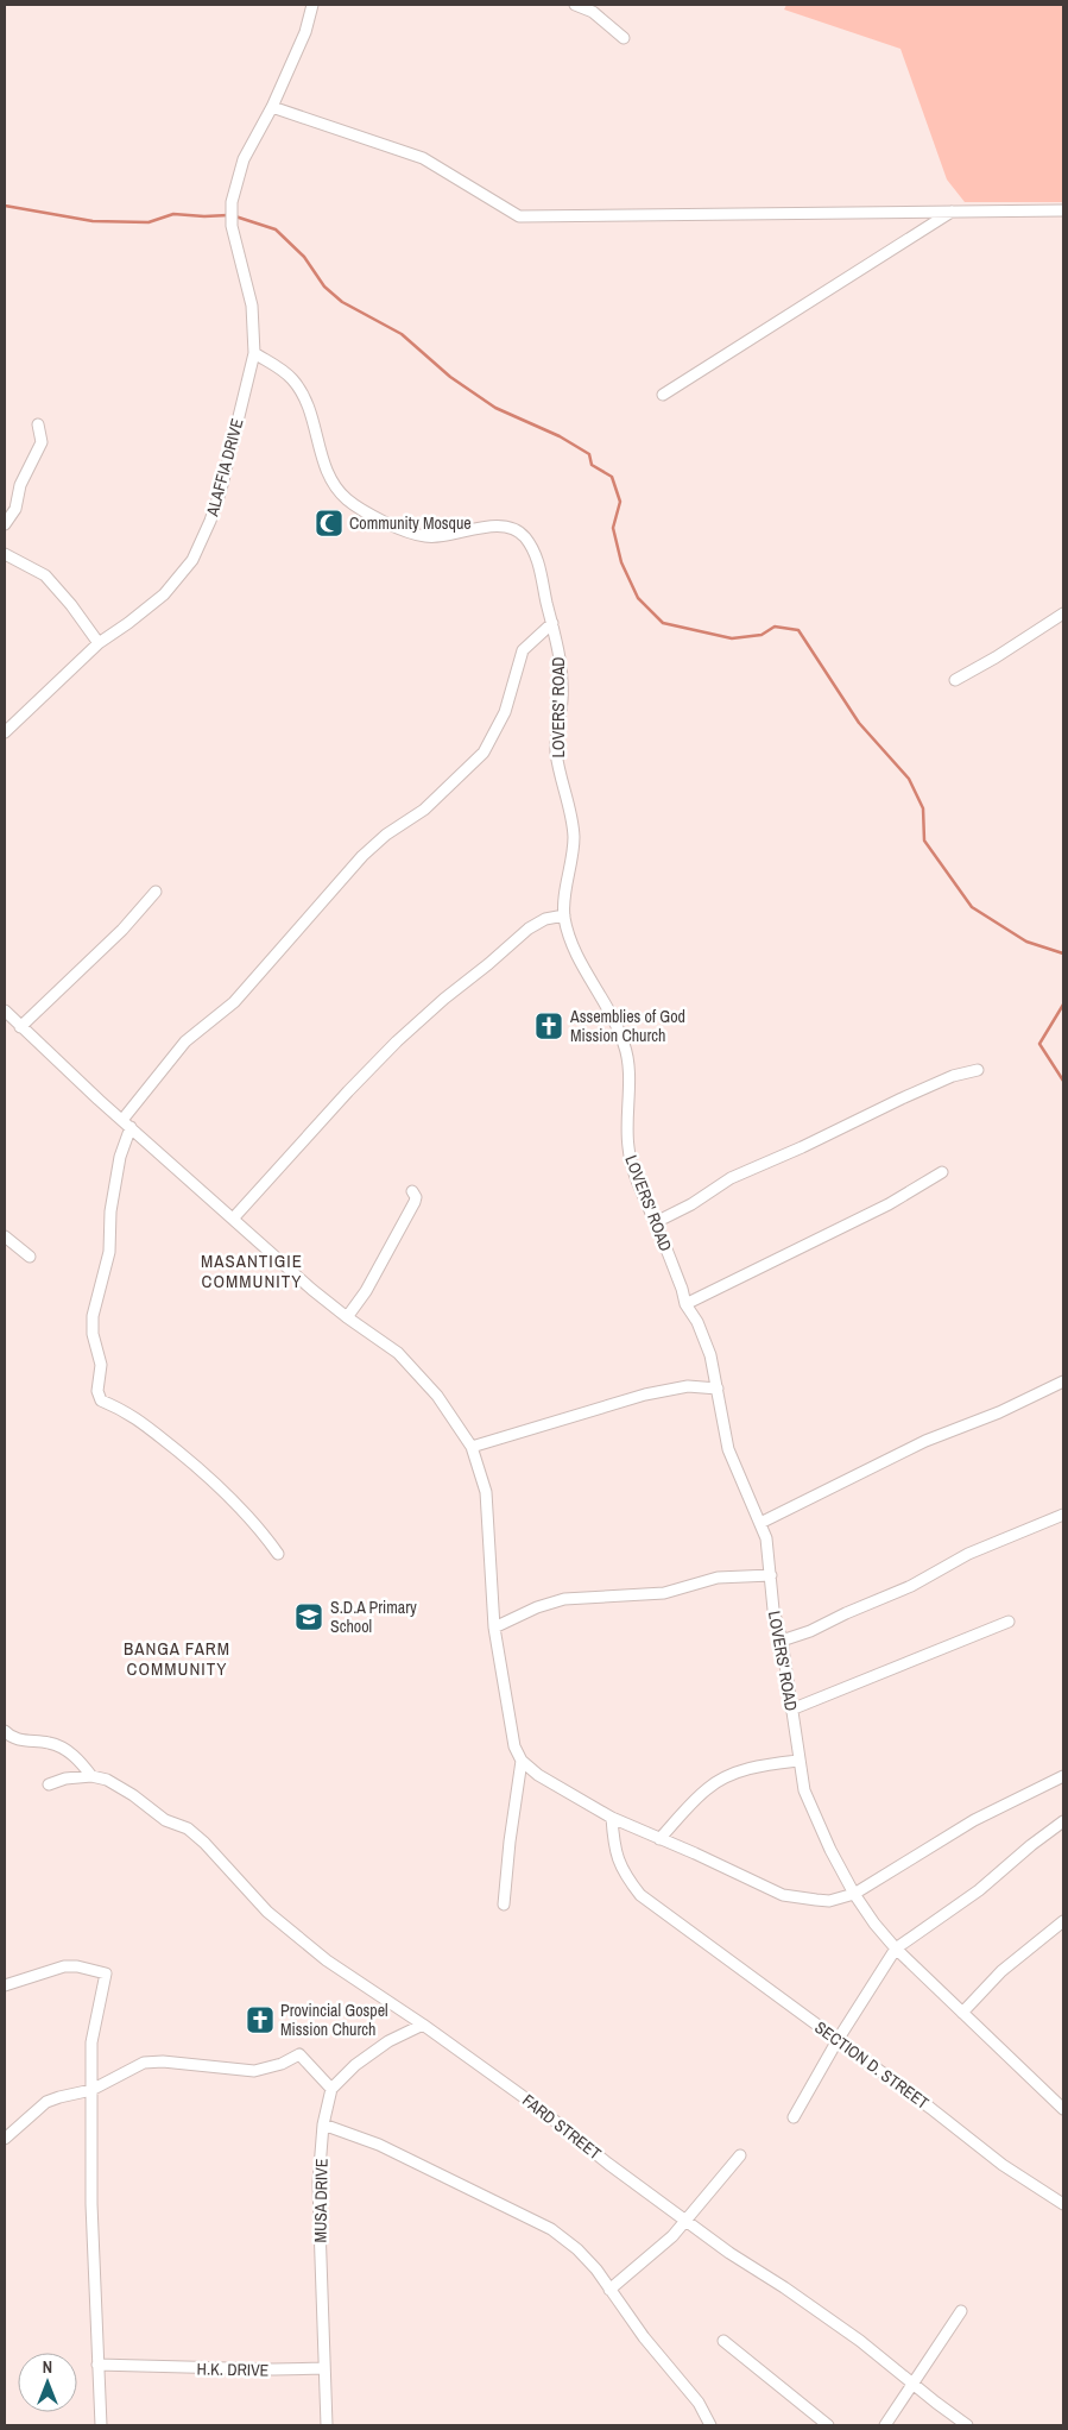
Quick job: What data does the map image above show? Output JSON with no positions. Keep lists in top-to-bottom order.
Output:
{
  "streets": {
    "street": [
      "ALAFFIA DRIVE",
      "LOVERS' ROAD",
      "SECTION D. STREET",
      "FARD STREET",
      "MUSA DRIVE",
      "H.K. DRIVE"
    ]
  },
  "crossings": [
    ["ALAFFIA DRIVE", "LOVERS' ROAD"],
    ["MUSA DRIVE", "H.K. DRIVE"]
  ],
  "districts": ["MASANTIGIE COMMUNITY", "BANGA FARM COMMUNITY"],
  "places": {
    "mosque": ["Community Mosque"],
    "church": ["Assemblies of God Mission Church", "Provincial Gospel Mission Church"],
    "school or university": ["S.D.A Primary School"]
  },
  "north": "top"
}
